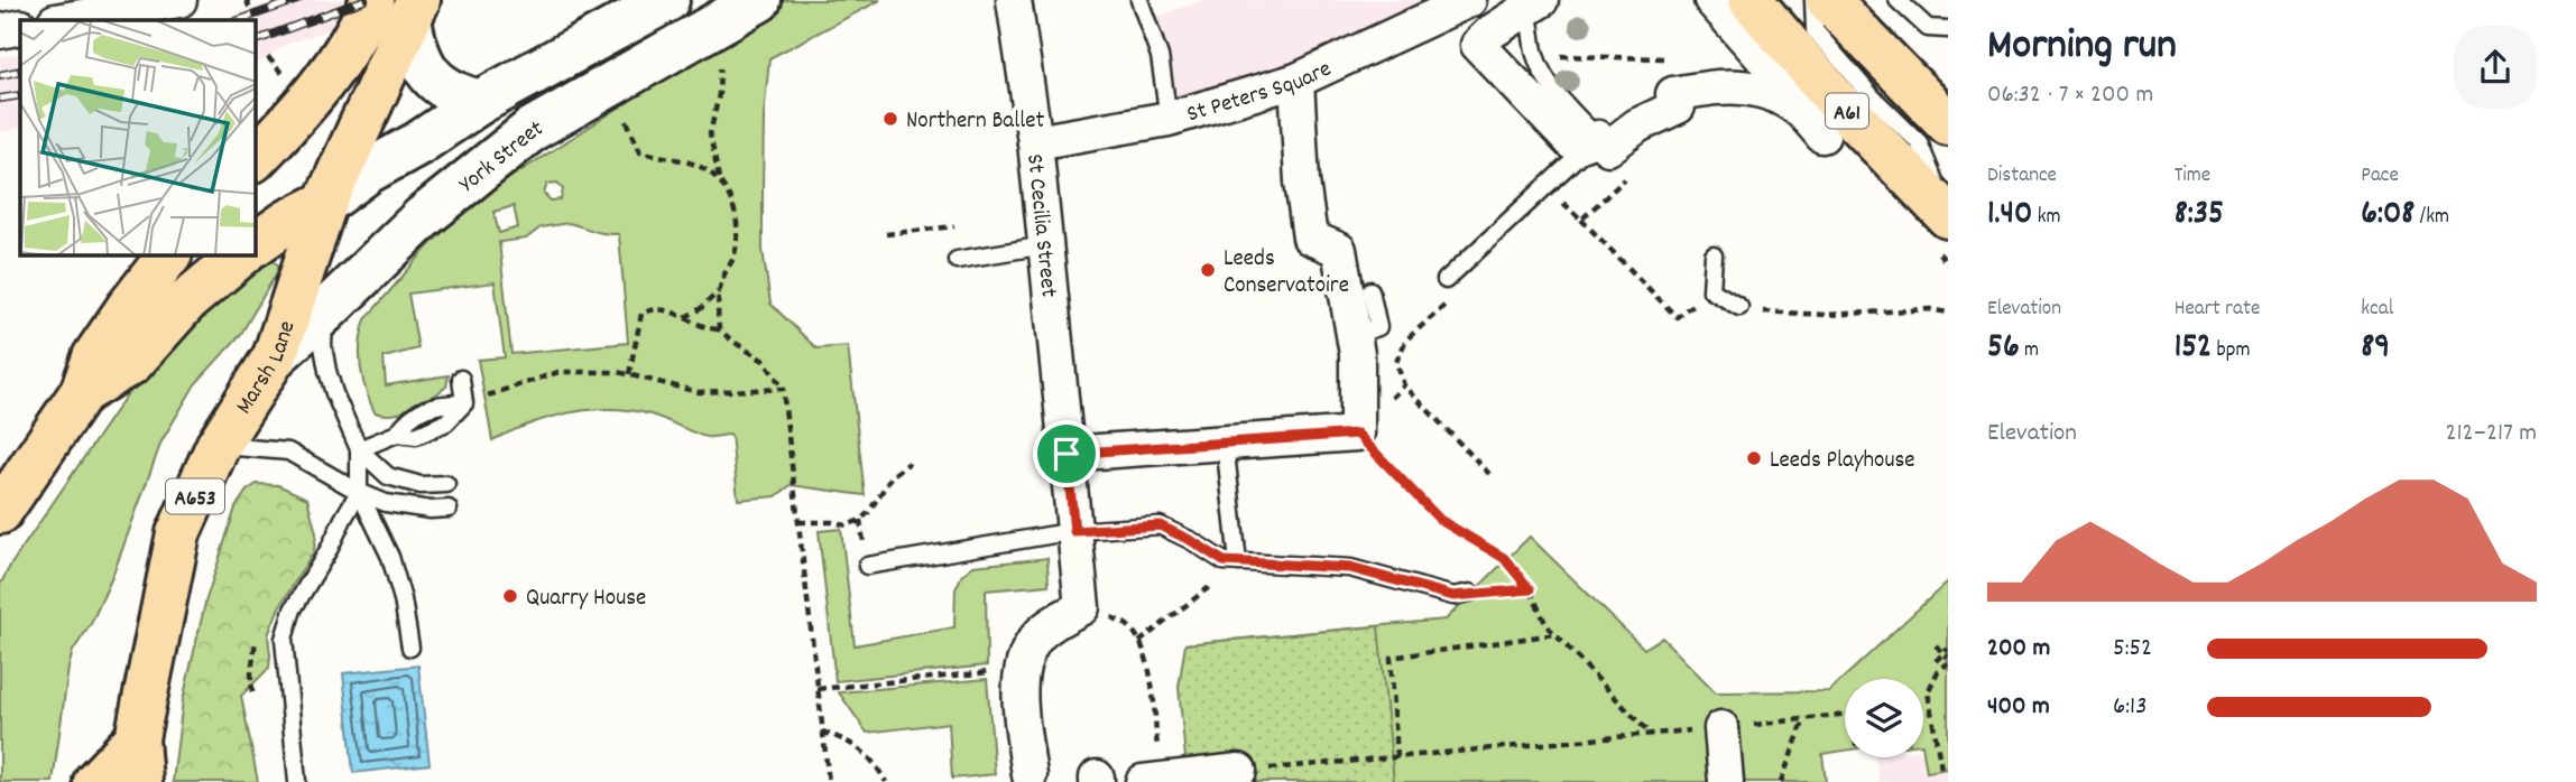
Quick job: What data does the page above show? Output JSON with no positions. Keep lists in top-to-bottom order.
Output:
{
  "streets": {
    "highway": ["A61", "Marsh Lane", "A653"],
    "street": ["St Peters Square", "York Street", "St Cecilia Street"]
  },
  "crossings": [
    ["St Peters Square", "St Cecilia Street"],
    ["York Street", "Marsh Lane"]
  ],
  "places": [
    "Northern Ballet",
    "Leeds Conservatoire",
    "Leeds Playhouse",
    "Quarry House"
  ],
  "page": {
    "heading": ["Morning run", "06:32 · 7 × 200 m"],
    "stats": [
      ["Distance", "1.40 km"],
      ["Time", "8:35"],
      ["Pace", "6:08 /km"],
      ["Elevation", "56 m"],
      ["Heart rate", "152 bpm"],
      ["kcal", "89"]
    ],
    "chart": ["Elevation", "212–217 m"],
    "list": [
      {
        "name": "200 m",
        "note": "5:52"
      },
      {
        "name": "400 m",
        "note": "6:13"
      }
    ]
  }
}
